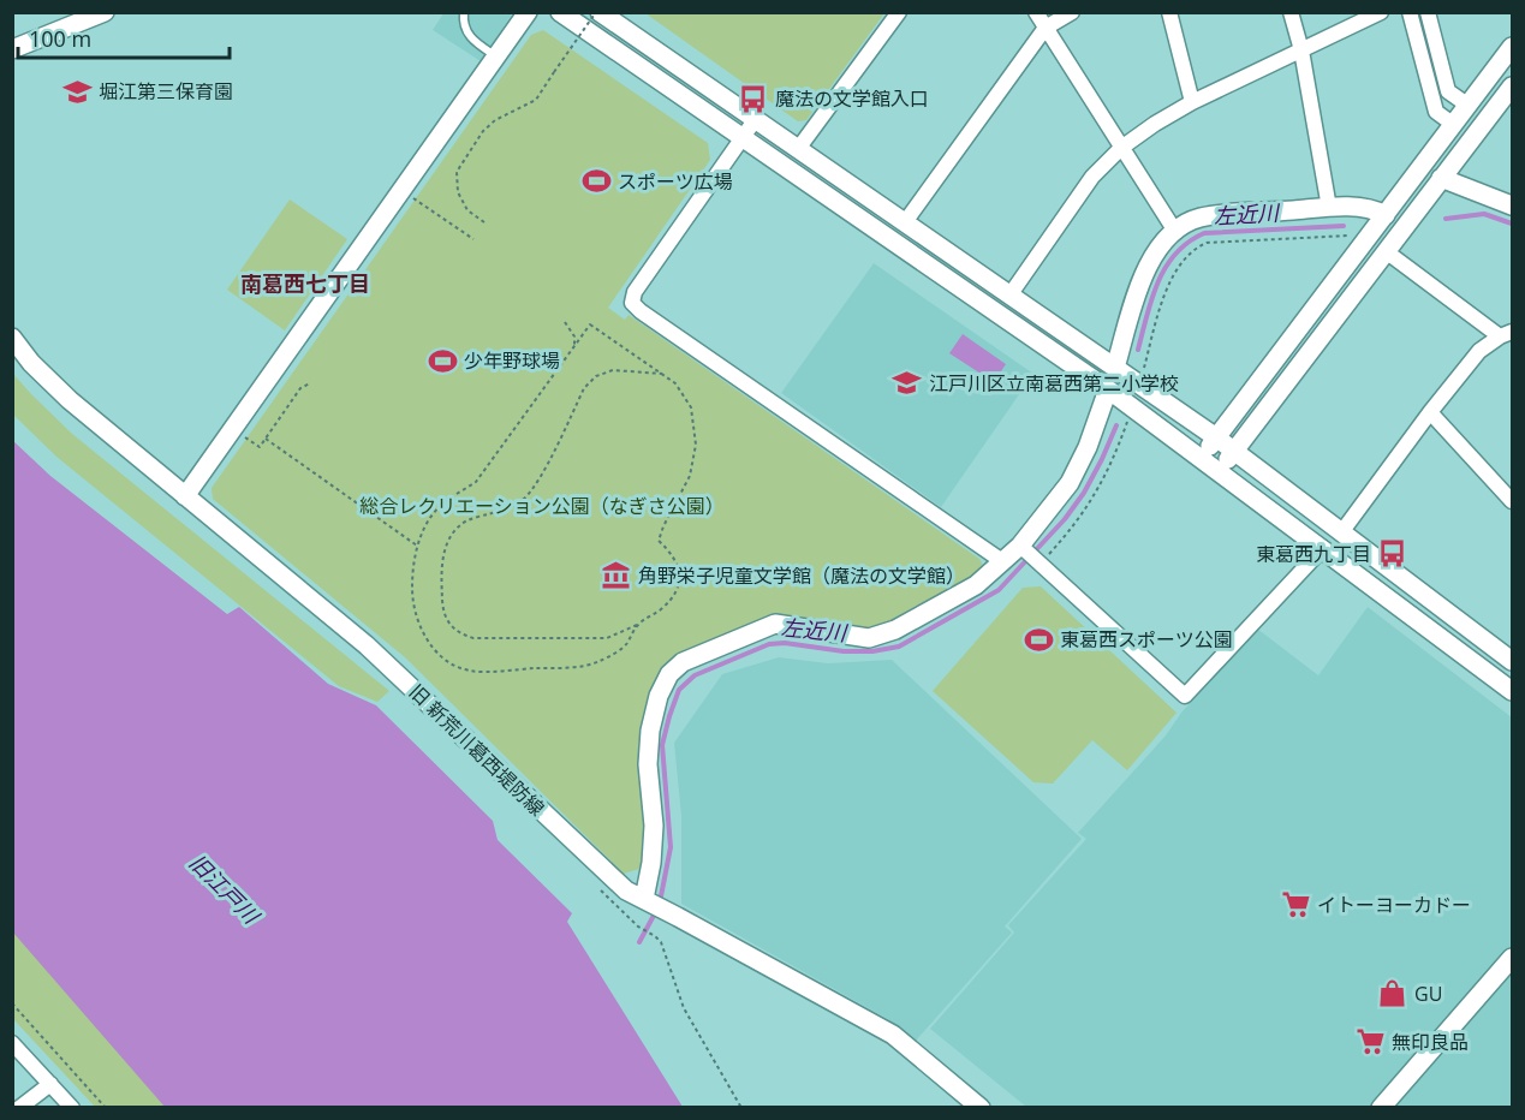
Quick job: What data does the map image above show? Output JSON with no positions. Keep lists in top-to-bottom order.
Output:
{
  "streets": {
    "street": ["旧 新荒川葛西堤防線"]
  },
  "districts": ["南葛西七丁目"],
  "water": ["左近川", "旧江戸川"],
  "parks": ["総合レクリエーション公園（なぎさ公園）"],
  "places": {
    "school or university": ["堀江第三保育園", "江戸川区立南葛西第二小学校"],
    "bus stop": ["魔法の文学館入口", "東葛西九丁目"],
    "sports": ["スポーツ広場", "少年野球場", "東葛西スポーツ公園"],
    "museum": ["角野栄子児童文学館（魔法の文学館）"],
    "supermarket": ["イトーヨーカドー", "無印良品"],
    "shop": ["GU"]
  },
  "scale_bar": "100 m"
}
